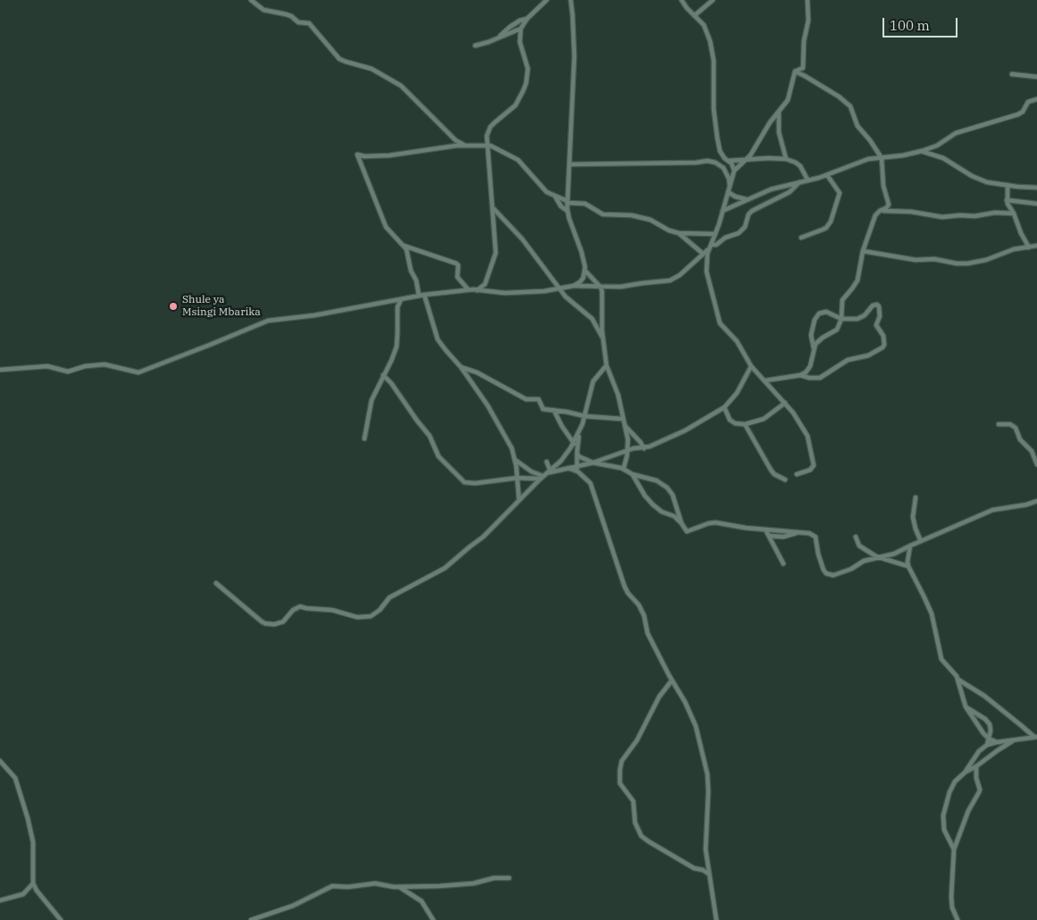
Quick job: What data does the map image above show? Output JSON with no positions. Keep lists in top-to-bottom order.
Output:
{
  "places": ["Shule ya Msingi Mbarika"],
  "scale_bar": "100 m"
}
